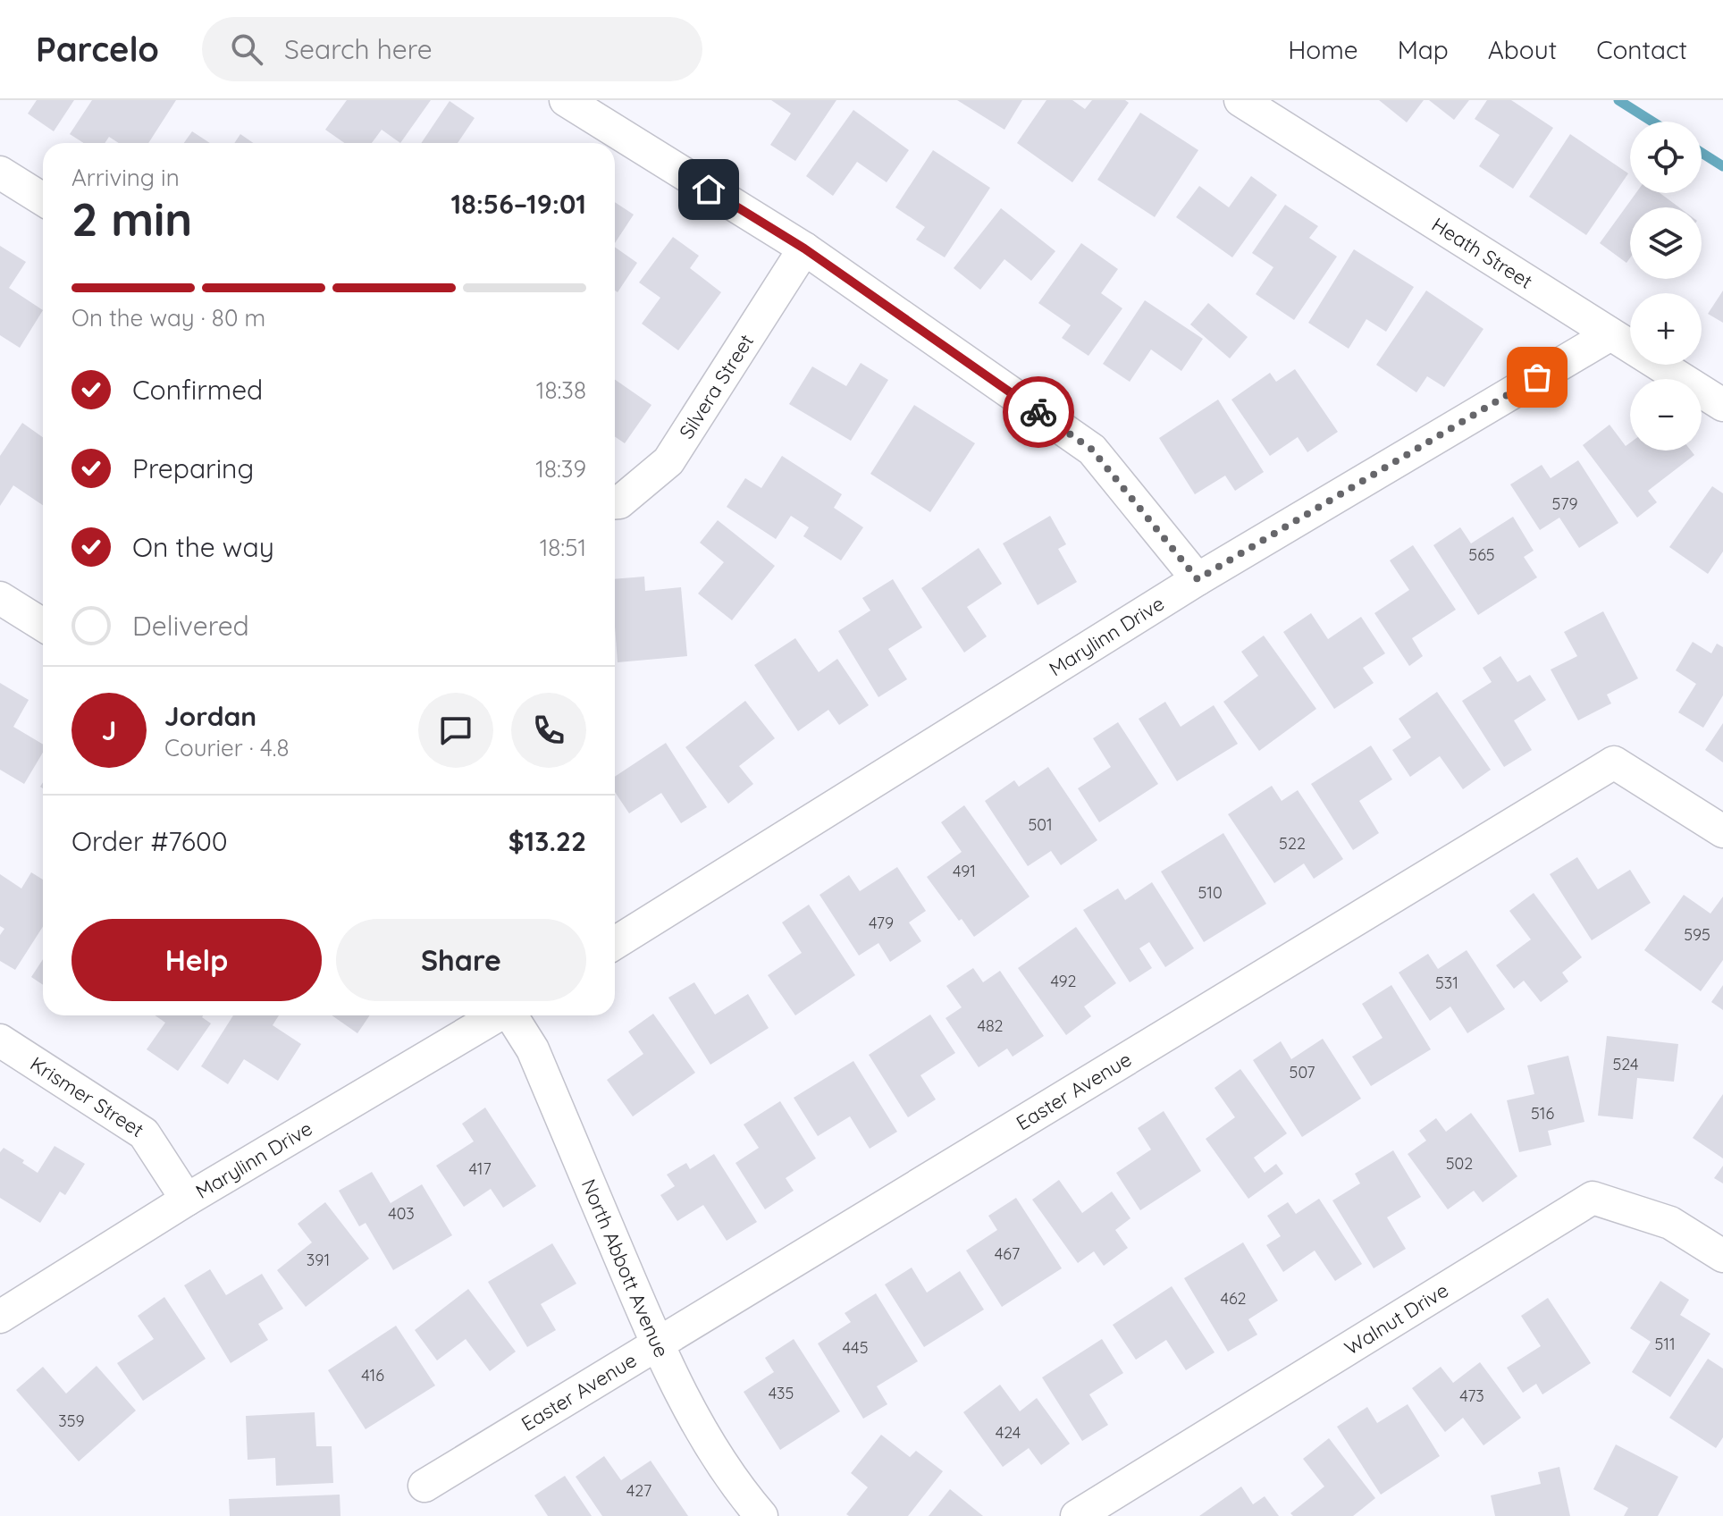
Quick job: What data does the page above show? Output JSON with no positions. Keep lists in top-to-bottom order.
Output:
{
  "streets": {
    "street": [
      "Heath Street",
      "Silvera Street",
      "Marylinn Drive",
      "Easter Avenue",
      "Krismer Street",
      "North Abbott Avenue",
      "Walnut Drive"
    ]
  },
  "crossings": [
    ["Heath Street", "Marylinn Drive"],
    ["Marylinn Drive", "Krismer Street"],
    ["Easter Avenue", "North Abbott Avenue"]
  ],
  "house_numbers": [
    "579",
    "565",
    "501",
    "522",
    "491",
    "510",
    "479",
    "595",
    "492",
    "531",
    "482",
    "524",
    "507",
    "516",
    "502",
    "417",
    "403",
    "467",
    "391",
    "462",
    "511",
    "445",
    "416",
    "435",
    "473",
    "359",
    "424",
    "427"
  ],
  "page": {
    "header": "Parcelo",
    "search": "Search here",
    "nav": [
      "Home",
      "Map",
      "About",
      "Contact"
    ],
    "map_buttons": ["+", "−"],
    "heading": ["2 min", "Arriving in", "18:56–19:01"],
    "panel": [
      "Jordan",
      "Courier · 4.8",
      "Order #7600",
      "$13.22"
    ],
    "bar": "On the way · 80 m",
    "list": [
      ["Confirmed", "18:38"],
      ["Preparing", "18:39"],
      ["On the way", "18:51"],
      "Delivered"
    ],
    "round": "J",
    "buttons": ["Help", "Share"]
  }
}
